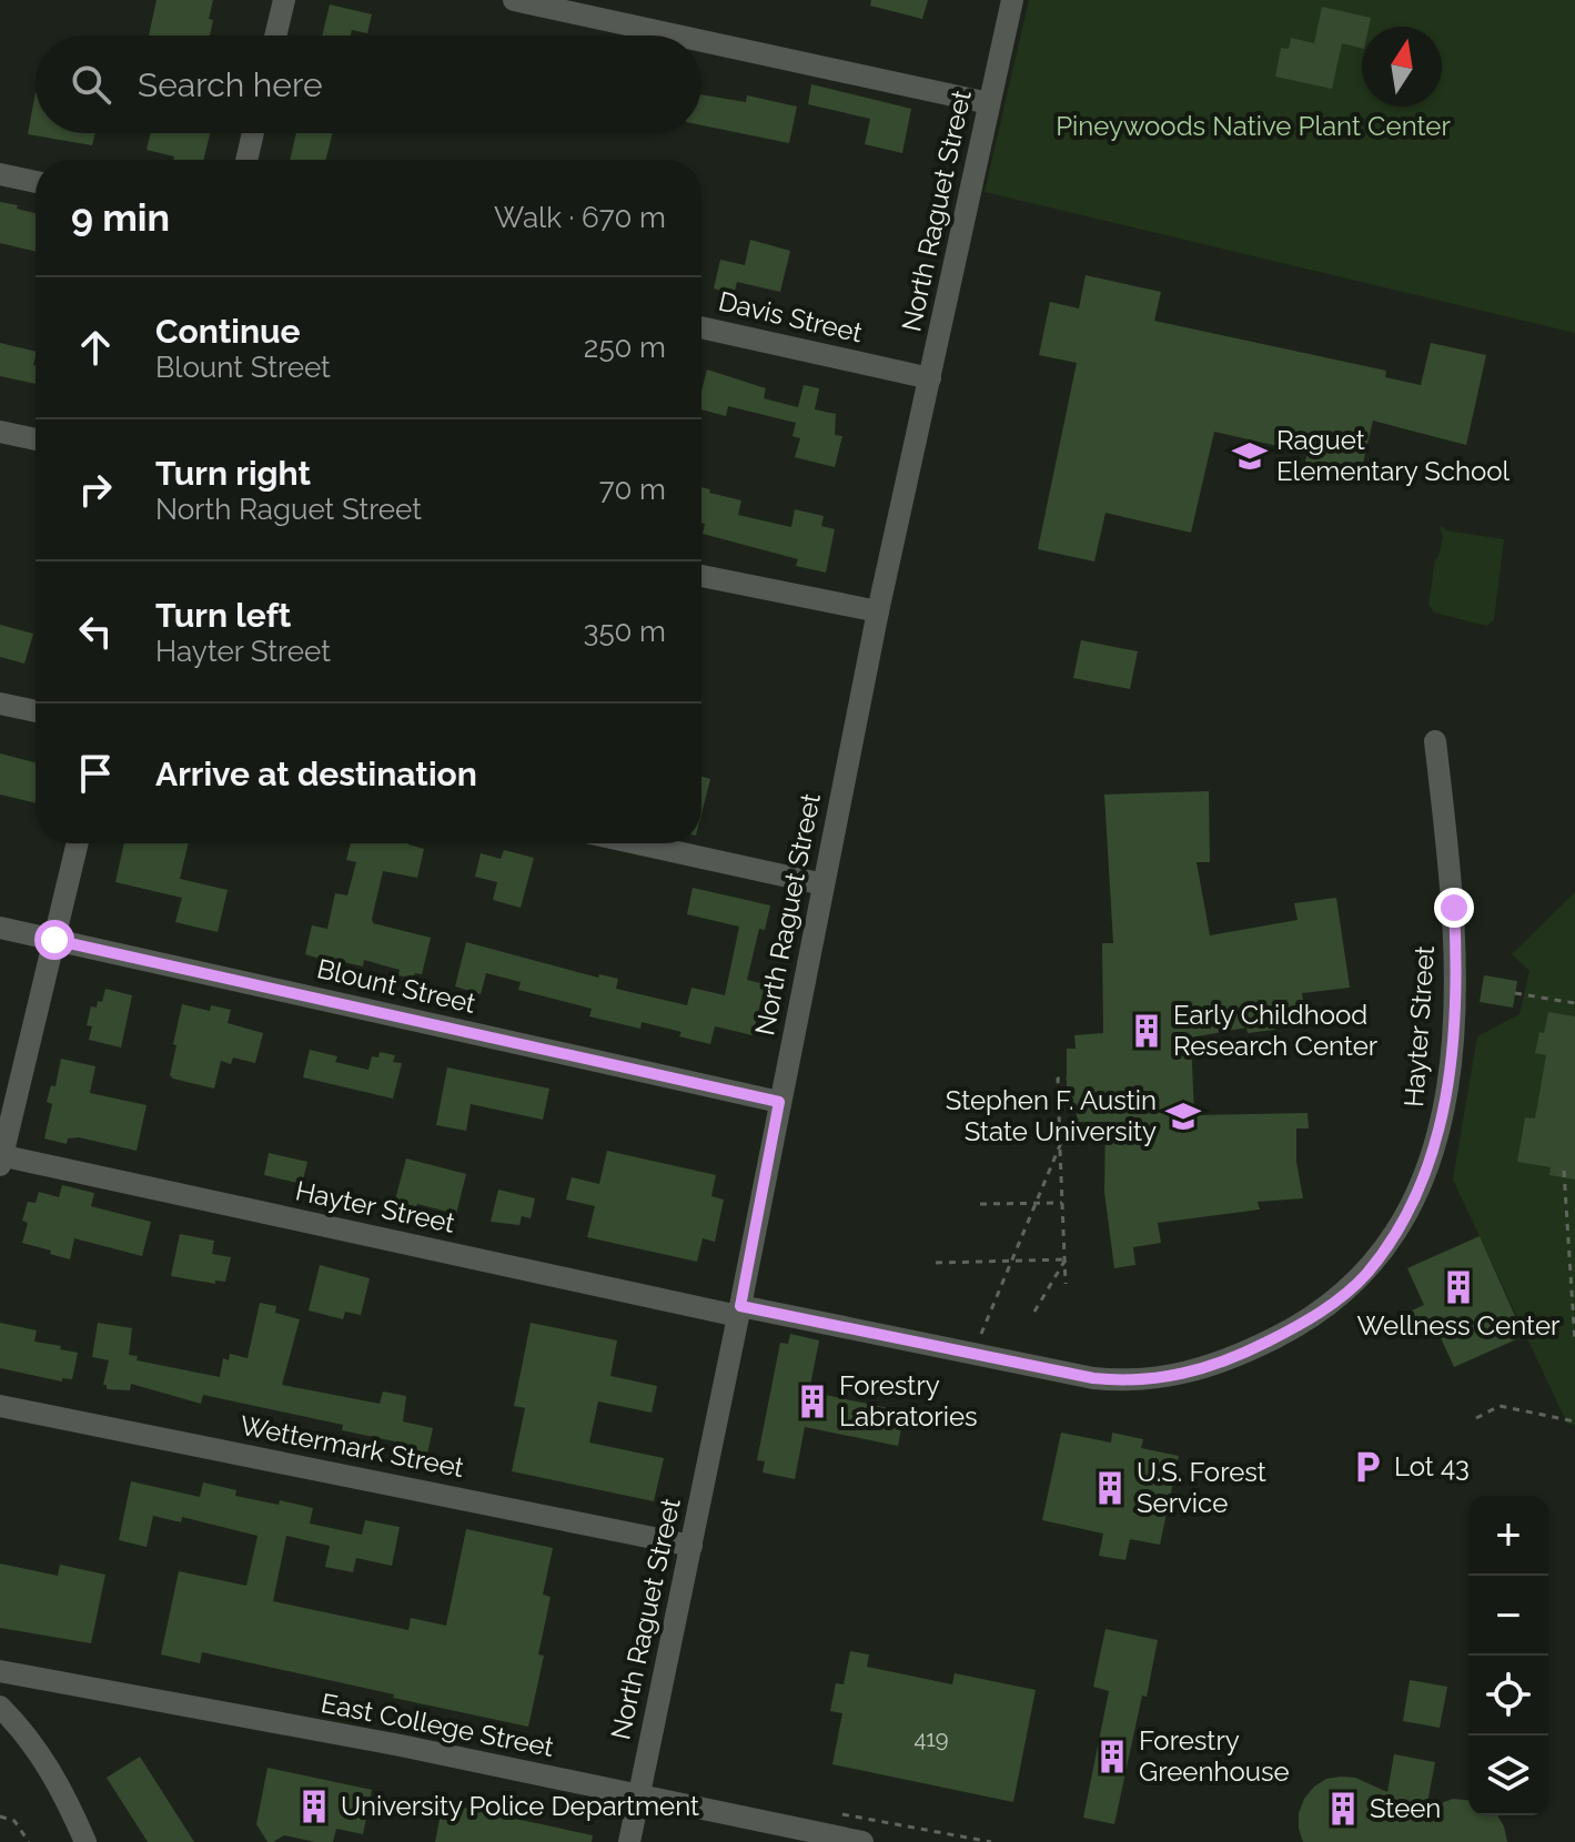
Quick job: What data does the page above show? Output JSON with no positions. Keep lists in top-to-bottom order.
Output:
{
  "streets": {
    "street": [
      "North Raguet Street",
      "Davis Street",
      "Blount Street",
      "Hayter Street",
      "Wettermark Street",
      "East College Street"
    ]
  },
  "crossings": [
    ["North Raguet Street", "Davis Street"],
    ["North Raguet Street", "Blount Street"],
    ["North Raguet Street", "Hayter Street"],
    ["North Raguet Street", "Wettermark Street"],
    ["North Raguet Street", "East College Street"]
  ],
  "parks": ["Pineywoods Native Plant Center"],
  "places": {
    "school or university": ["Raguet Elementary School", "Stephen F. Austin State University"],
    "building": [
      "Early Childhood Research Center",
      "Wellness Center",
      "Forestry Labratories",
      "U.S. Forest Service",
      "Forestry Greenhouse",
      "University Police Department",
      "Steen"
    ],
    "parking": ["Lot 43"]
  },
  "house_numbers": ["419"],
  "north": "top",
  "page": {
    "search": "Search here",
    "heading": ["9 min", "Walk · 670 m"],
    "list": [
      ["Continue", "Blount Street", "250 m"],
      ["Turn right", "North Raguet Street", "70 m"],
      ["Turn left", "Hayter Street", "350 m"],
      "Arrive at destination"
    ],
    "map_buttons": ["+", "−"]
  }
}
